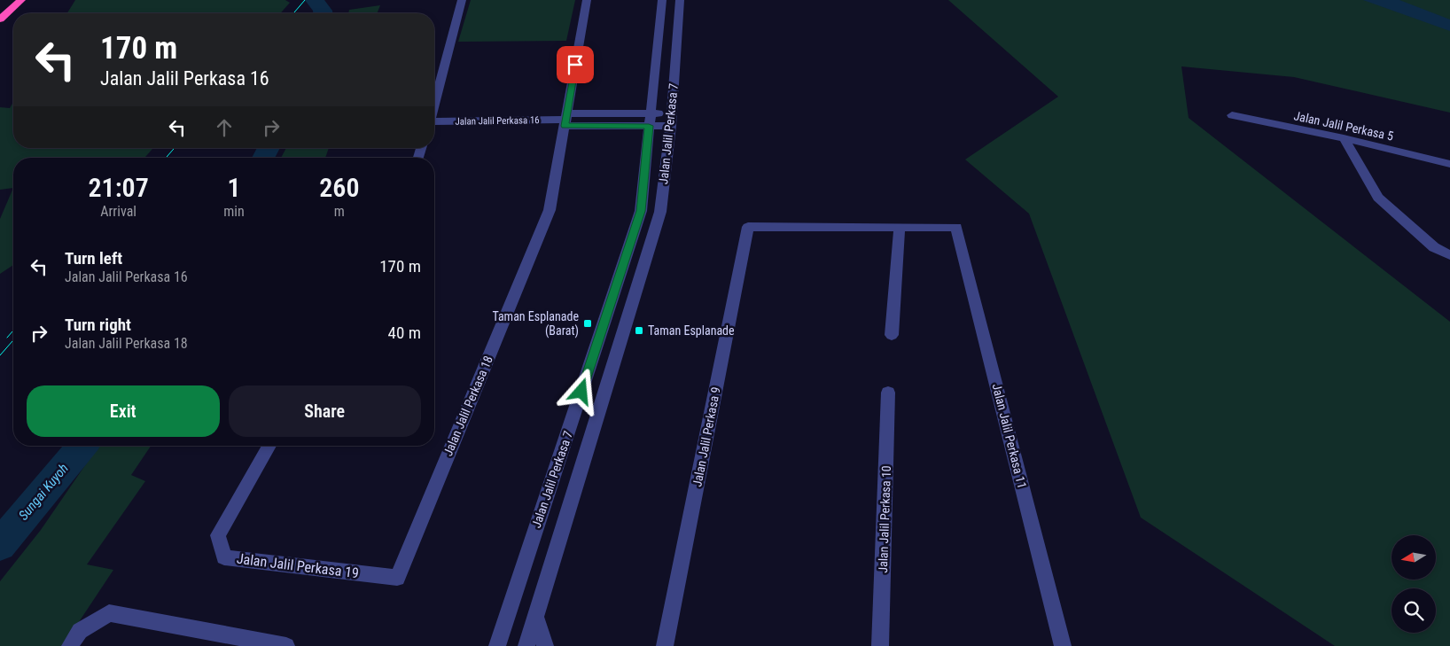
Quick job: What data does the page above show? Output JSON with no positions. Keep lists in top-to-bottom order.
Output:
{
  "streets": {
    "street": [
      "Jalan Jalil Perkasa 16",
      "Jalan Jalil Perkasa 5",
      "Jalan Jalil Perkasa 7",
      "Jalan Jalil Perkasa 18",
      "Jalan Jalil Perkasa 11",
      "Jalan Jalil Perkasa 9",
      "Jalan Jalil Perkasa 10",
      "Jalan Jalil Perkasa 19"
    ]
  },
  "crossings": [
    ["Jalan Jalil Perkasa 16", "Jalan Jalil Perkasa 7"],
    ["Jalan Jalil Perkasa 16", "Jalan Jalil Perkasa 18"],
    ["Jalan Jalil Perkasa 18", "Jalan Jalil Perkasa 19"],
    ["Jalan Jalil Perkasa 11", "Jalan Jalil Perkasa 9"]
  ],
  "water": ["Sungai Kuyoh"],
  "places": {
    "transit": ["Taman Esplanade (Barat)", "Taman Esplanade"]
  },
  "north": "left",
  "page": {
    "turn": ["170 m", "Jalan Jalil Perkasa 16"],
    "eta": [
      "21:07",
      "Arrival",
      "1",
      "min",
      "260",
      "m"
    ],
    "list": [
      {
        "name": "Turn left",
        "note": "Jalan Jalil Perkasa 16",
        "value": "170 m"
      },
      {
        "name": "Turn right",
        "note": "Jalan Jalil Perkasa 18",
        "value": "40 m"
      }
    ],
    "buttons": ["Exit", "Share"]
  }
}
